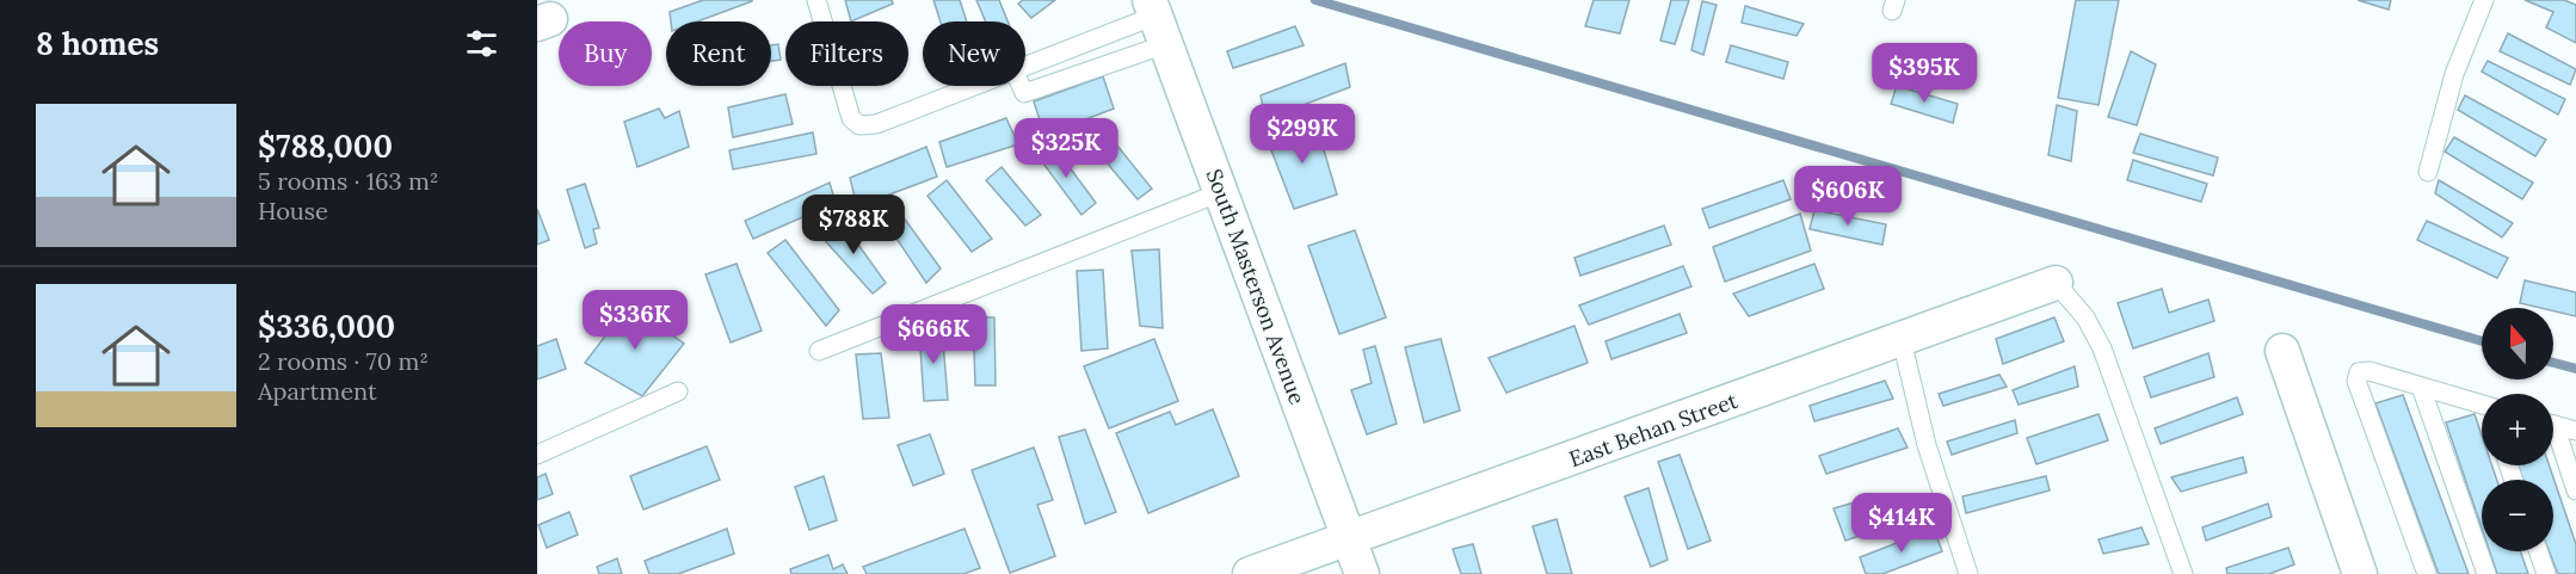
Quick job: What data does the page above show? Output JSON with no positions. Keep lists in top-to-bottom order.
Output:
{
  "streets": {
    "street": ["South Masterson Avenue", "East Behan Street"]
  },
  "crossings": [
    ["South Masterson Avenue", "East Behan Street"]
  ],
  "north": "top",
  "page": {
    "heading": "8 homes",
    "chip": [
      "Buy",
      "Rent",
      "Filters",
      "New"
    ],
    "price": [
      "$395K",
      "$299K",
      "$325K",
      "$606K",
      "$788K",
      "$336K",
      "$666K",
      "$414K"
    ],
    "list": [
      {
        "name": "$788,000",
        "note": "5 rooms · 163 m² · House"
      },
      {
        "name": "$336,000",
        "note": "2 rooms · 70 m² · Apartment"
      }
    ],
    "map_buttons": ["+", "−"]
  }
}
